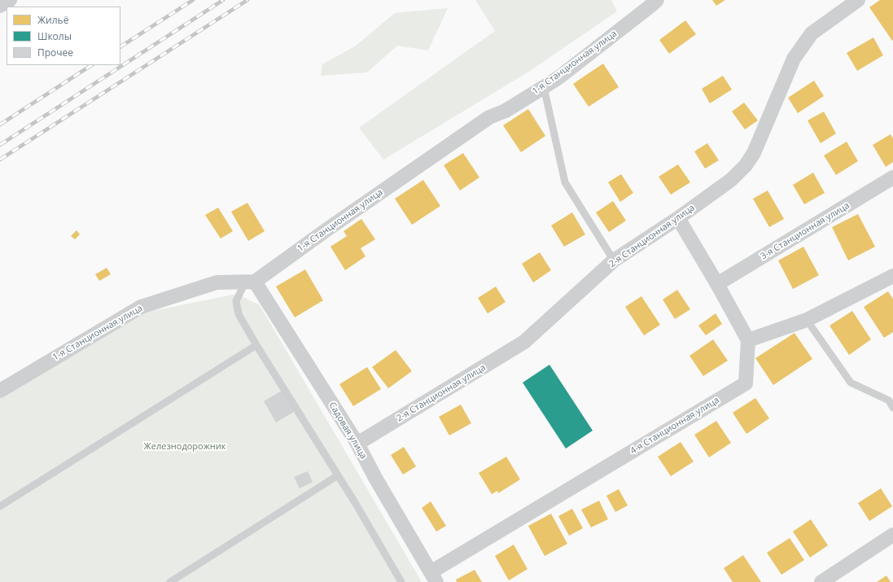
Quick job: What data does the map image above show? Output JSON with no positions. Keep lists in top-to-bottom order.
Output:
{
  "streets": {
    "street": [
      "1-я Станционная улица",
      "3-я Станционная улица",
      "2-я Станционная улица",
      "4-я Станционная улица",
      "Садовая улица"
    ]
  },
  "crossings": [
    ["1-я Станционная улица", "Садовая улица"],
    ["2-я Станционная улица", "Садовая улица"],
    ["4-я Станционная улица", "Садовая улица"]
  ],
  "parks": ["Железнодорожник"],
  "legend": ["Жильё", "Школы", "Прочее"]
}
